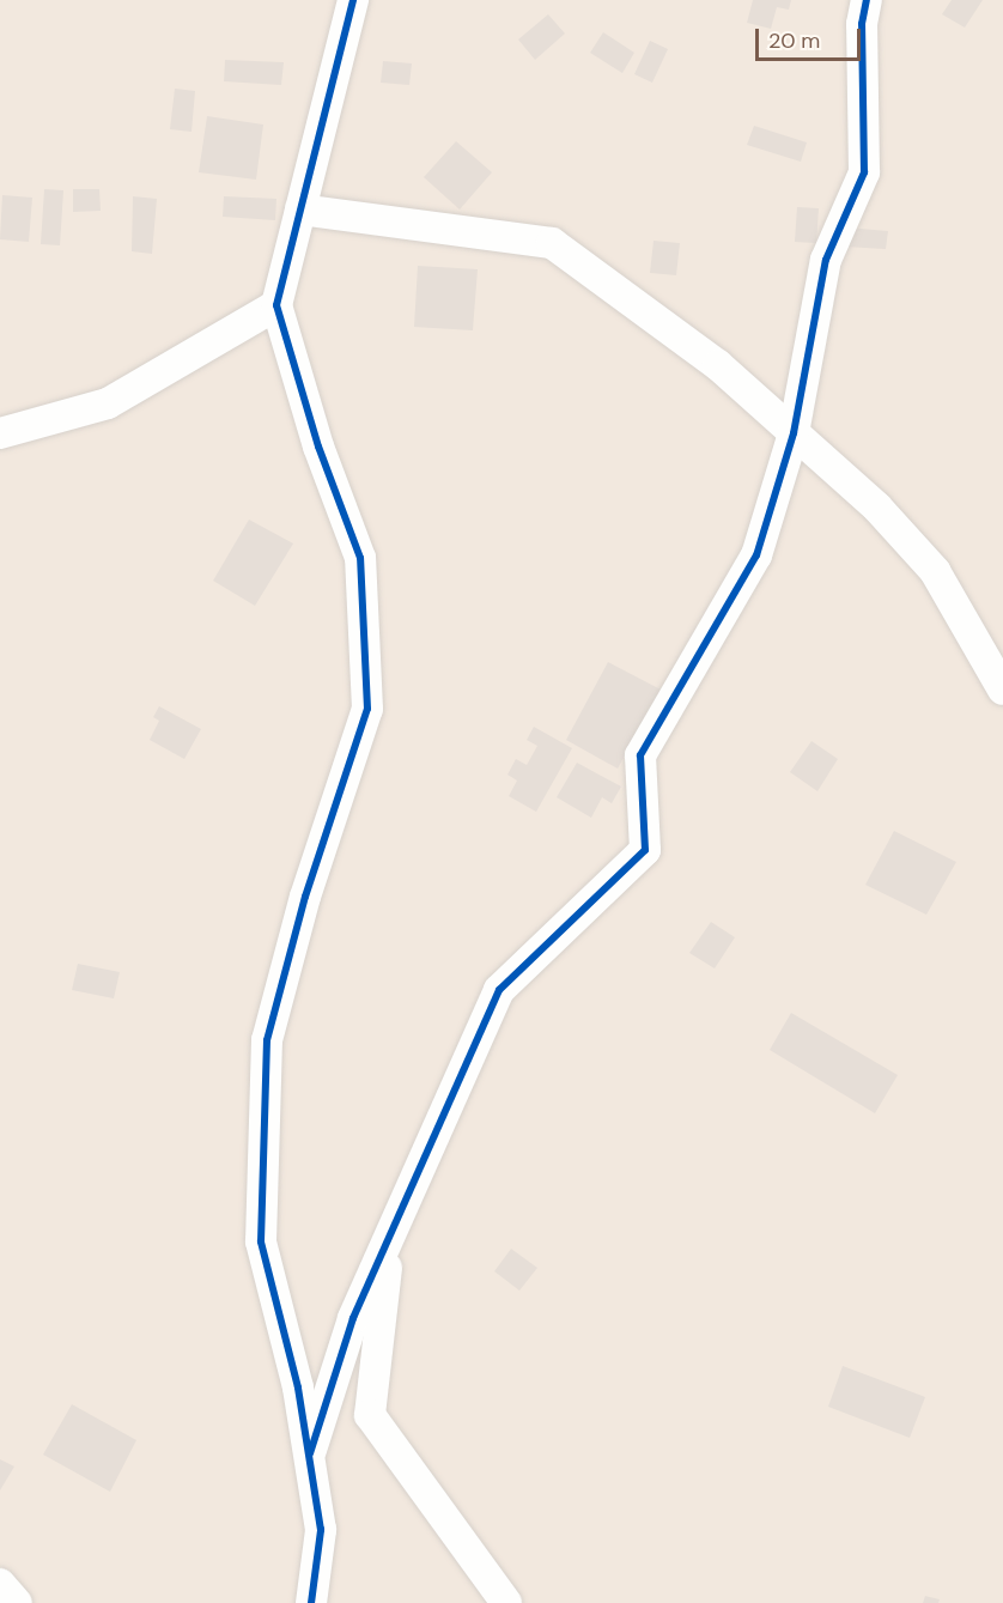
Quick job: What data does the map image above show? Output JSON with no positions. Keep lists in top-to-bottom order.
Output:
{
  "scale_bar": "20 m"
}
